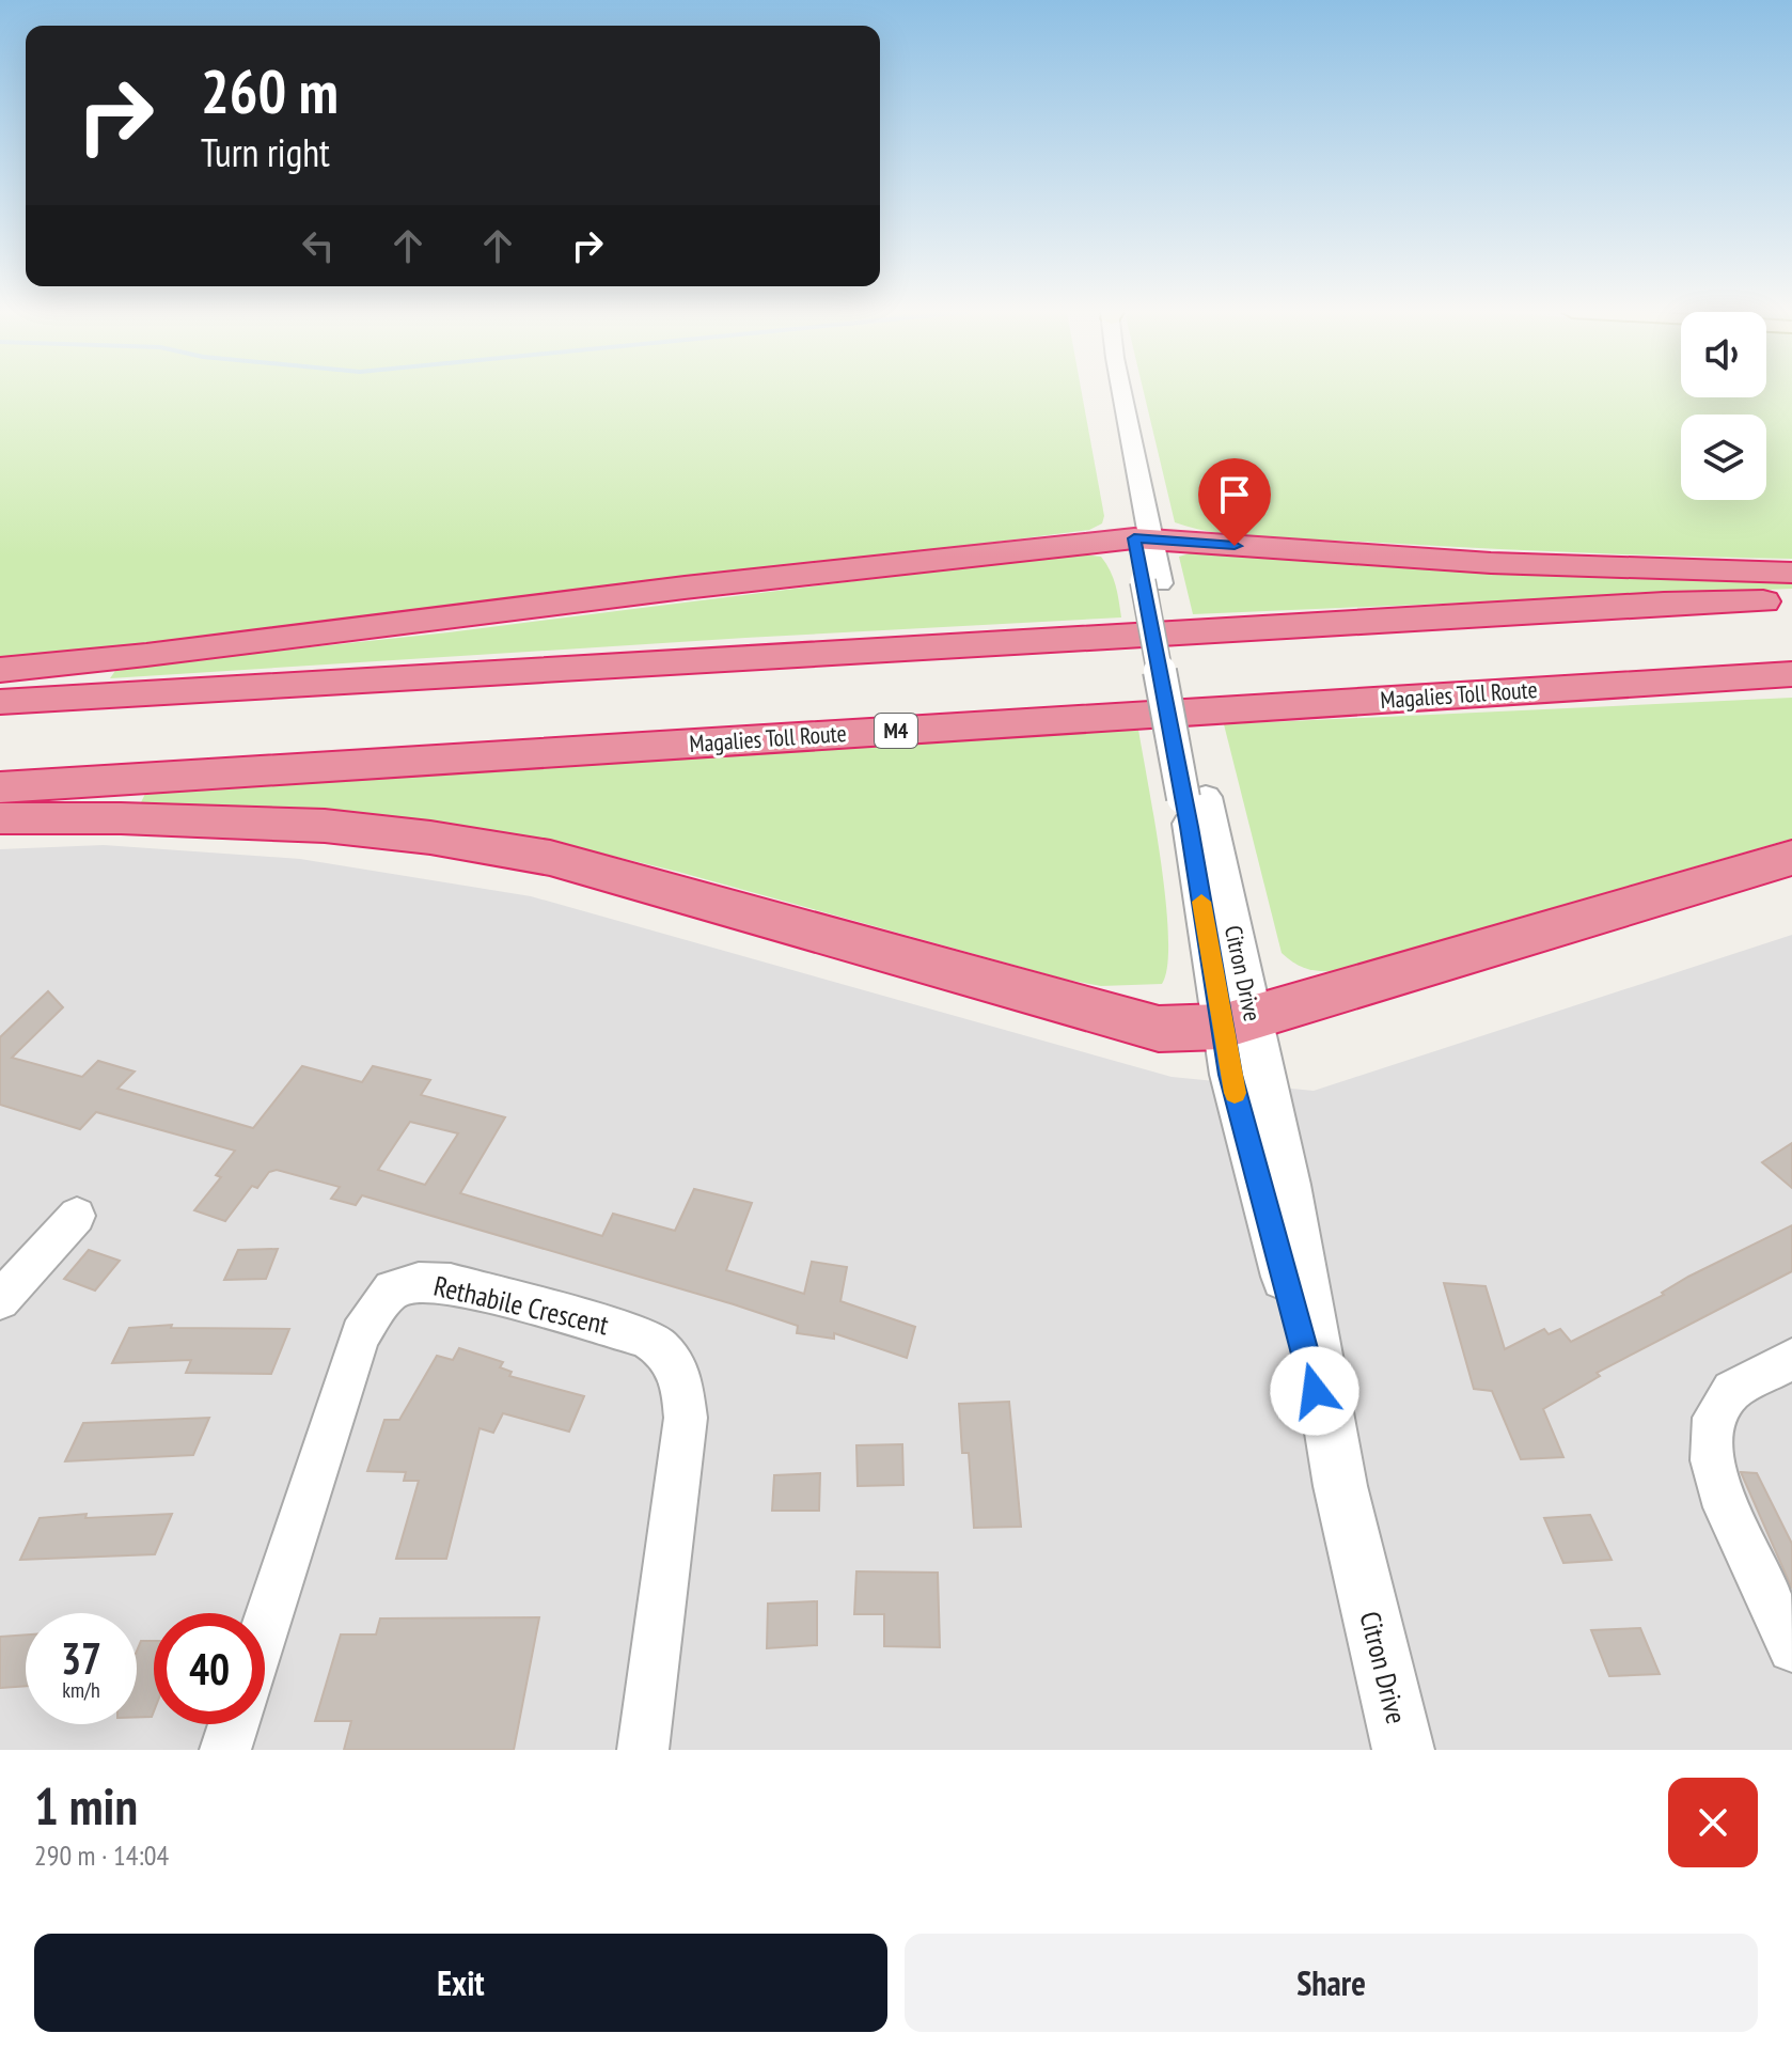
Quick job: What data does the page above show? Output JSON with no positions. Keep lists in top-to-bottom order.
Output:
{
  "streets": {
    "highway": ["Magalies Toll Route", "M4"],
    "street": ["Citron Drive", "Rethabile Crescent"]
  },
  "page": {
    "turn": ["260 m", "Turn right"],
    "speed": "37 km/h",
    "limit": "40",
    "heading": ["1 min", "290 m · 14:04"],
    "buttons": ["Exit", "Share"]
  }
}
